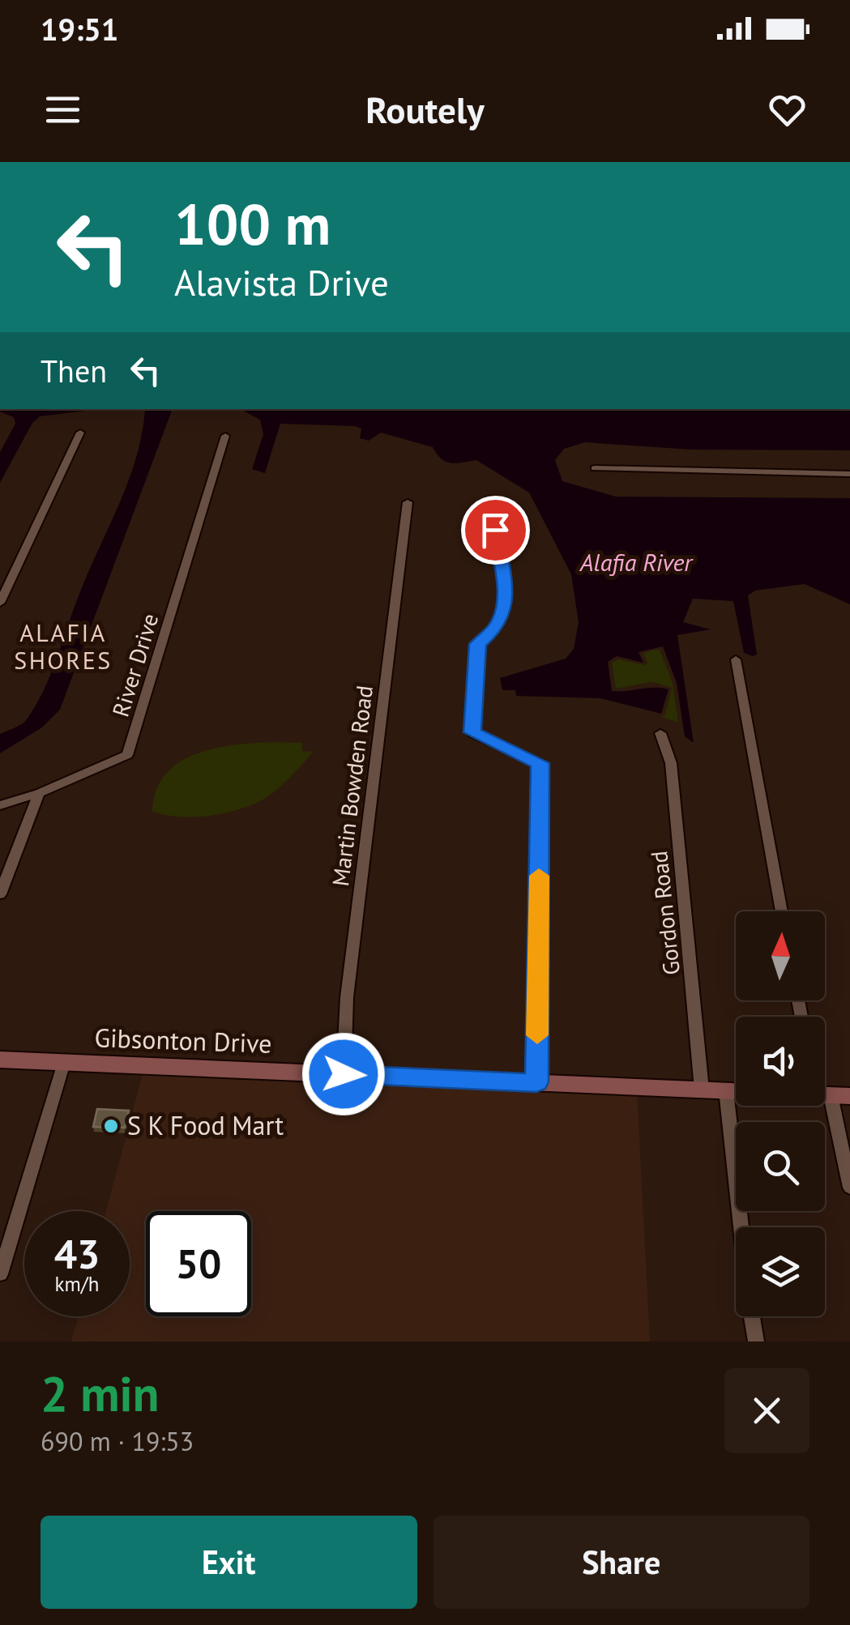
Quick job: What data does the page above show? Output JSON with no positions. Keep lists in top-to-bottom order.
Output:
{
  "streets": {
    "main road": ["Gibsonton Drive"],
    "street": ["River Drive", "Martin Bowden Road", "Gordon Road"]
  },
  "crossings": [
    ["Martin Bowden Road", "Gibsonton Drive"],
    ["Gordon Road", "Gibsonton Drive"]
  ],
  "districts": ["ALAFIA SHORES"],
  "water": ["Alafia River"],
  "places": ["S K Food Mart"],
  "north": "top",
  "page": {
    "status": "19:51",
    "header": "Routely",
    "turn": ["100 m", "Alavista Drive"],
    "then": "Then",
    "speed": "43 km/h",
    "limit": "50",
    "heading": ["2 min", "690 m · 19:53"],
    "buttons": ["Exit", "Share"]
  }
}
